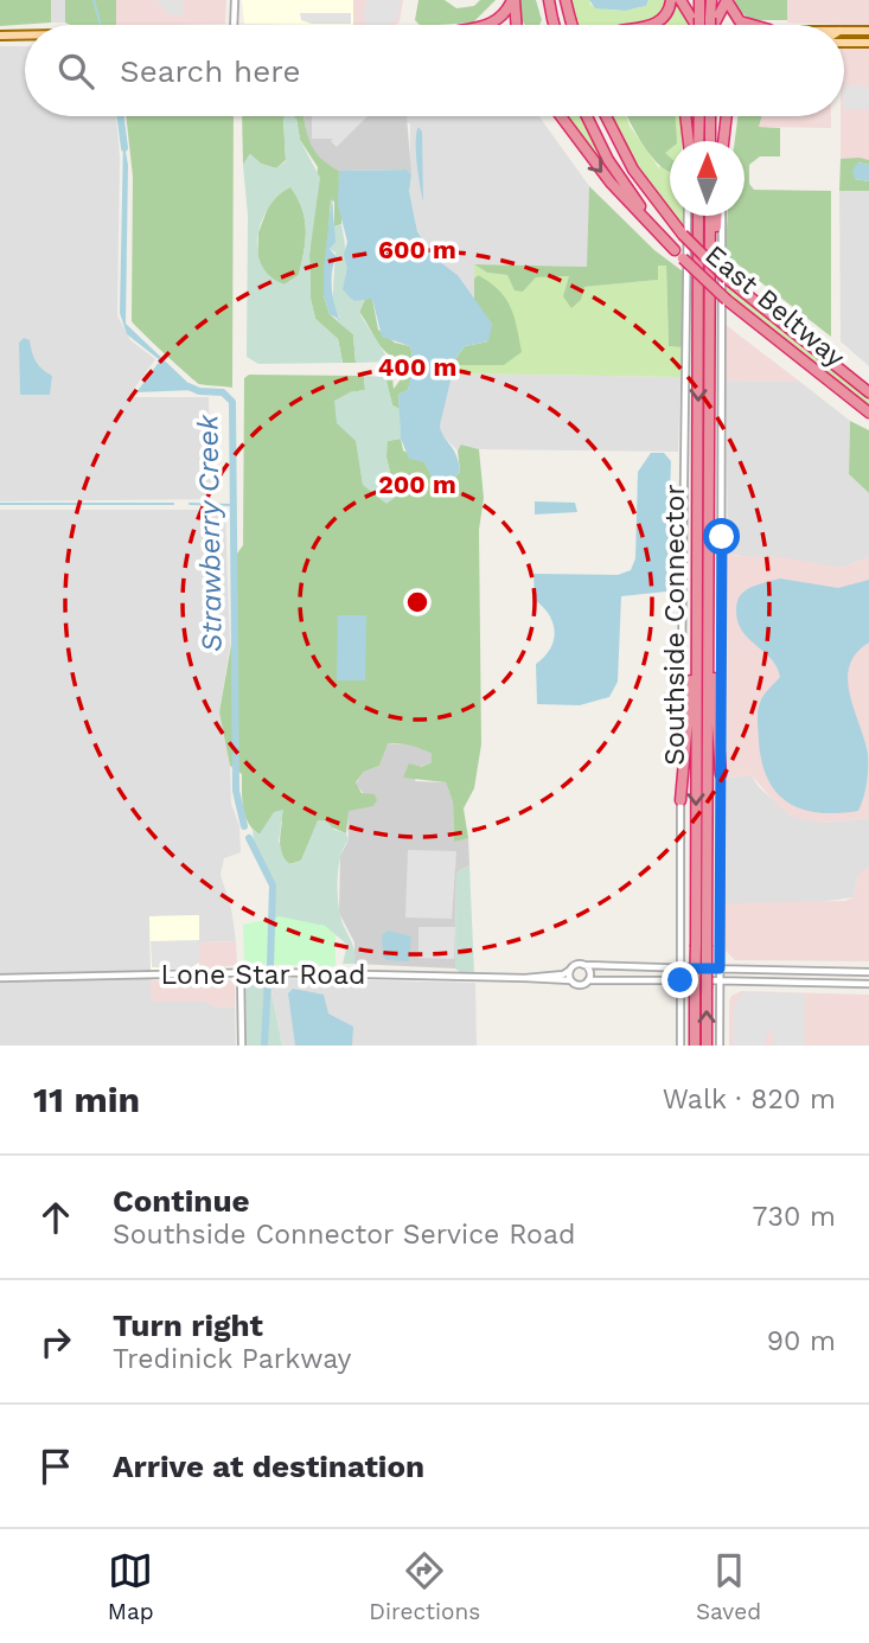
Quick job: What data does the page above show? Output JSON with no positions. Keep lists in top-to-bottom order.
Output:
{
  "streets": {
    "highway": ["East Beltway", "Southside Connector"],
    "street": ["Lone Star Road"]
  },
  "water": ["Strawberry Creek"],
  "north": "top",
  "page": {
    "search": "Search here",
    "heading": ["11 min", "Walk · 820 m"],
    "list": [
      ["Continue", "Southside Connector Service Road", "730 m"],
      ["Turn right", "Tredinick Parkway", "90 m"],
      "Arrive at destination"
    ],
    "nav": ["Map", "Directions", "Saved"]
  },
  "rings": ["600 m", "400 m", "200 m"]
}
